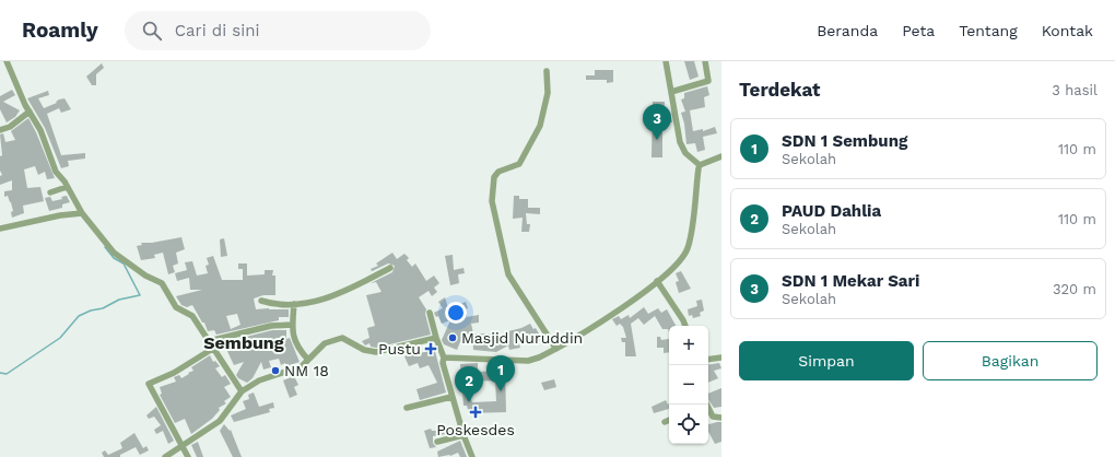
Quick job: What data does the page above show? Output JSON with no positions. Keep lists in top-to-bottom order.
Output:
{
  "districts": ["Sembung"],
  "places": {
    "other": ["Masjid Nuruddin", "NM 18"],
    "health": ["Pustu", "Poskesdes"]
  },
  "page": {
    "header": "Roamly",
    "search": "Cari di sini",
    "nav": [
      "Beranda",
      "Peta",
      "Tentang",
      "Kontak"
    ],
    "heading": ["Terdekat", "3 hasil"],
    "pins": ["3", "1", "2"],
    "list": [
      {
        "mark": "1",
        "name": "SDN 1 Sembung",
        "note": "Sekolah",
        "value": "110 m"
      },
      {
        "mark": "2",
        "name": "PAUD Dahlia",
        "note": "Sekolah",
        "value": "110 m"
      },
      {
        "mark": "3",
        "name": "SDN 1 Mekar Sari",
        "note": "Sekolah",
        "value": "320 m"
      }
    ],
    "map_buttons": ["+", "−"],
    "buttons": ["Simpan", "Bagikan"]
  }
}
